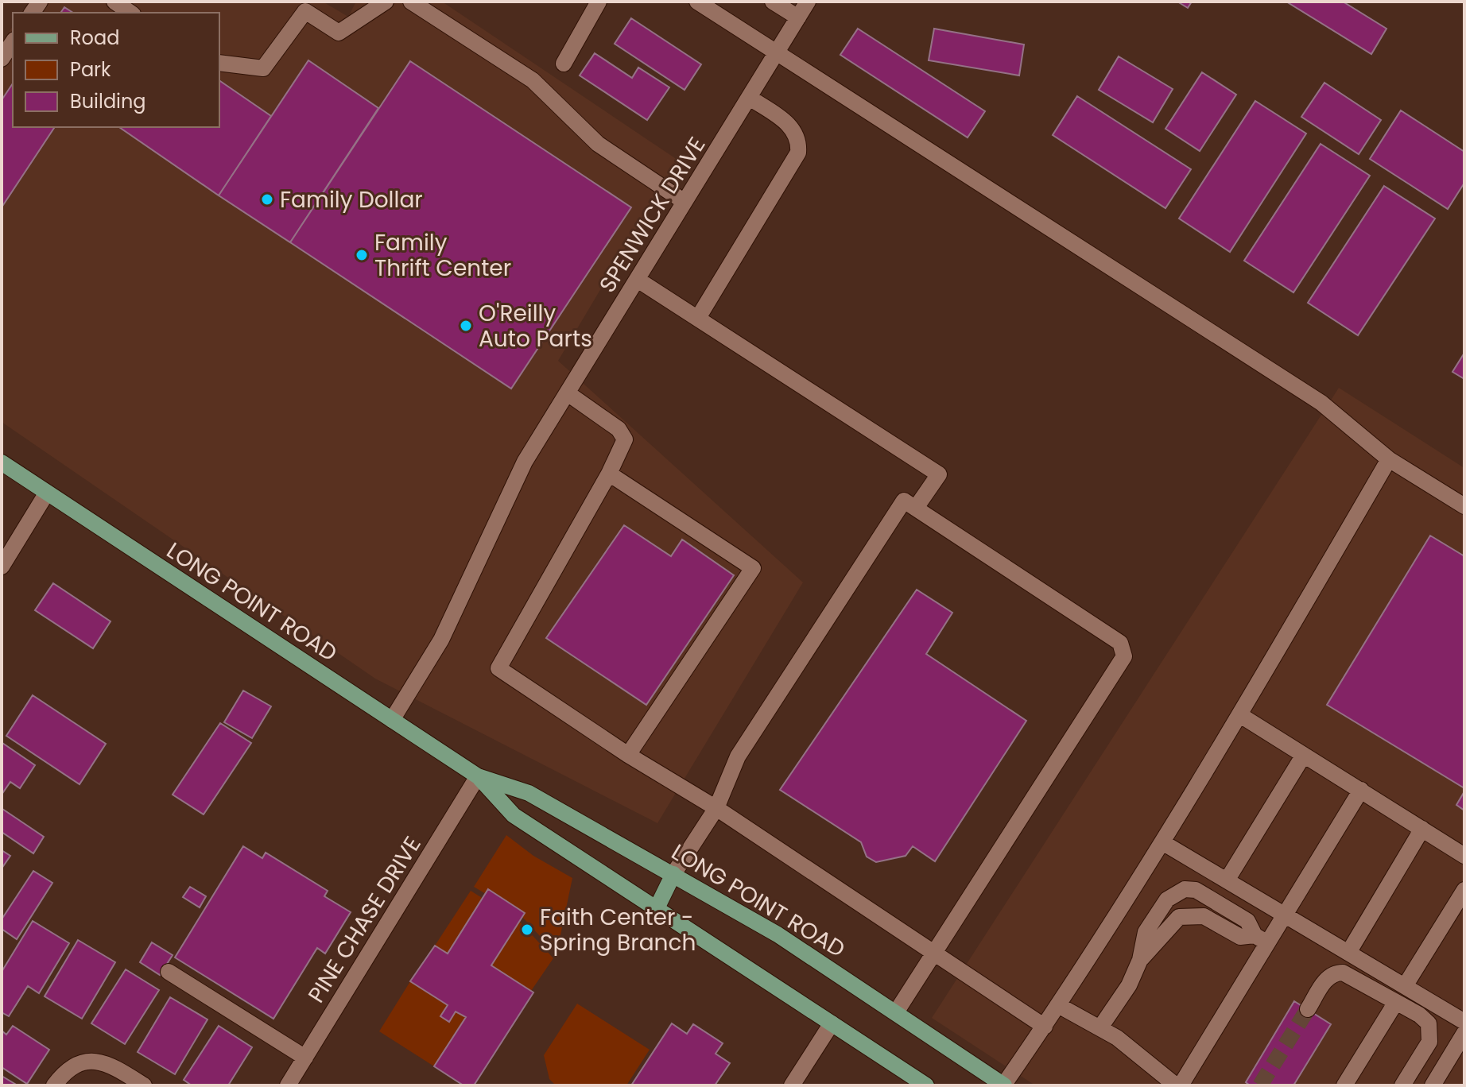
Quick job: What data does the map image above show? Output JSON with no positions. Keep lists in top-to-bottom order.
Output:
{
  "streets": {
    "main road": ["LONG POINT ROAD"],
    "street": ["SPENWICK DRIVE", "PINE CHASE DRIVE"]
  },
  "crossings": [
    ["SPENWICK DRIVE", "LONG POINT ROAD"],
    ["LONG POINT ROAD", "PINE CHASE DRIVE"]
  ],
  "places": [
    "Family Dollar",
    "Family Thrift Center",
    "O'Reilly Auto Parts",
    "Faith Center - Spring Branch"
  ],
  "legend": ["Road", "Park", "Building"]
}
